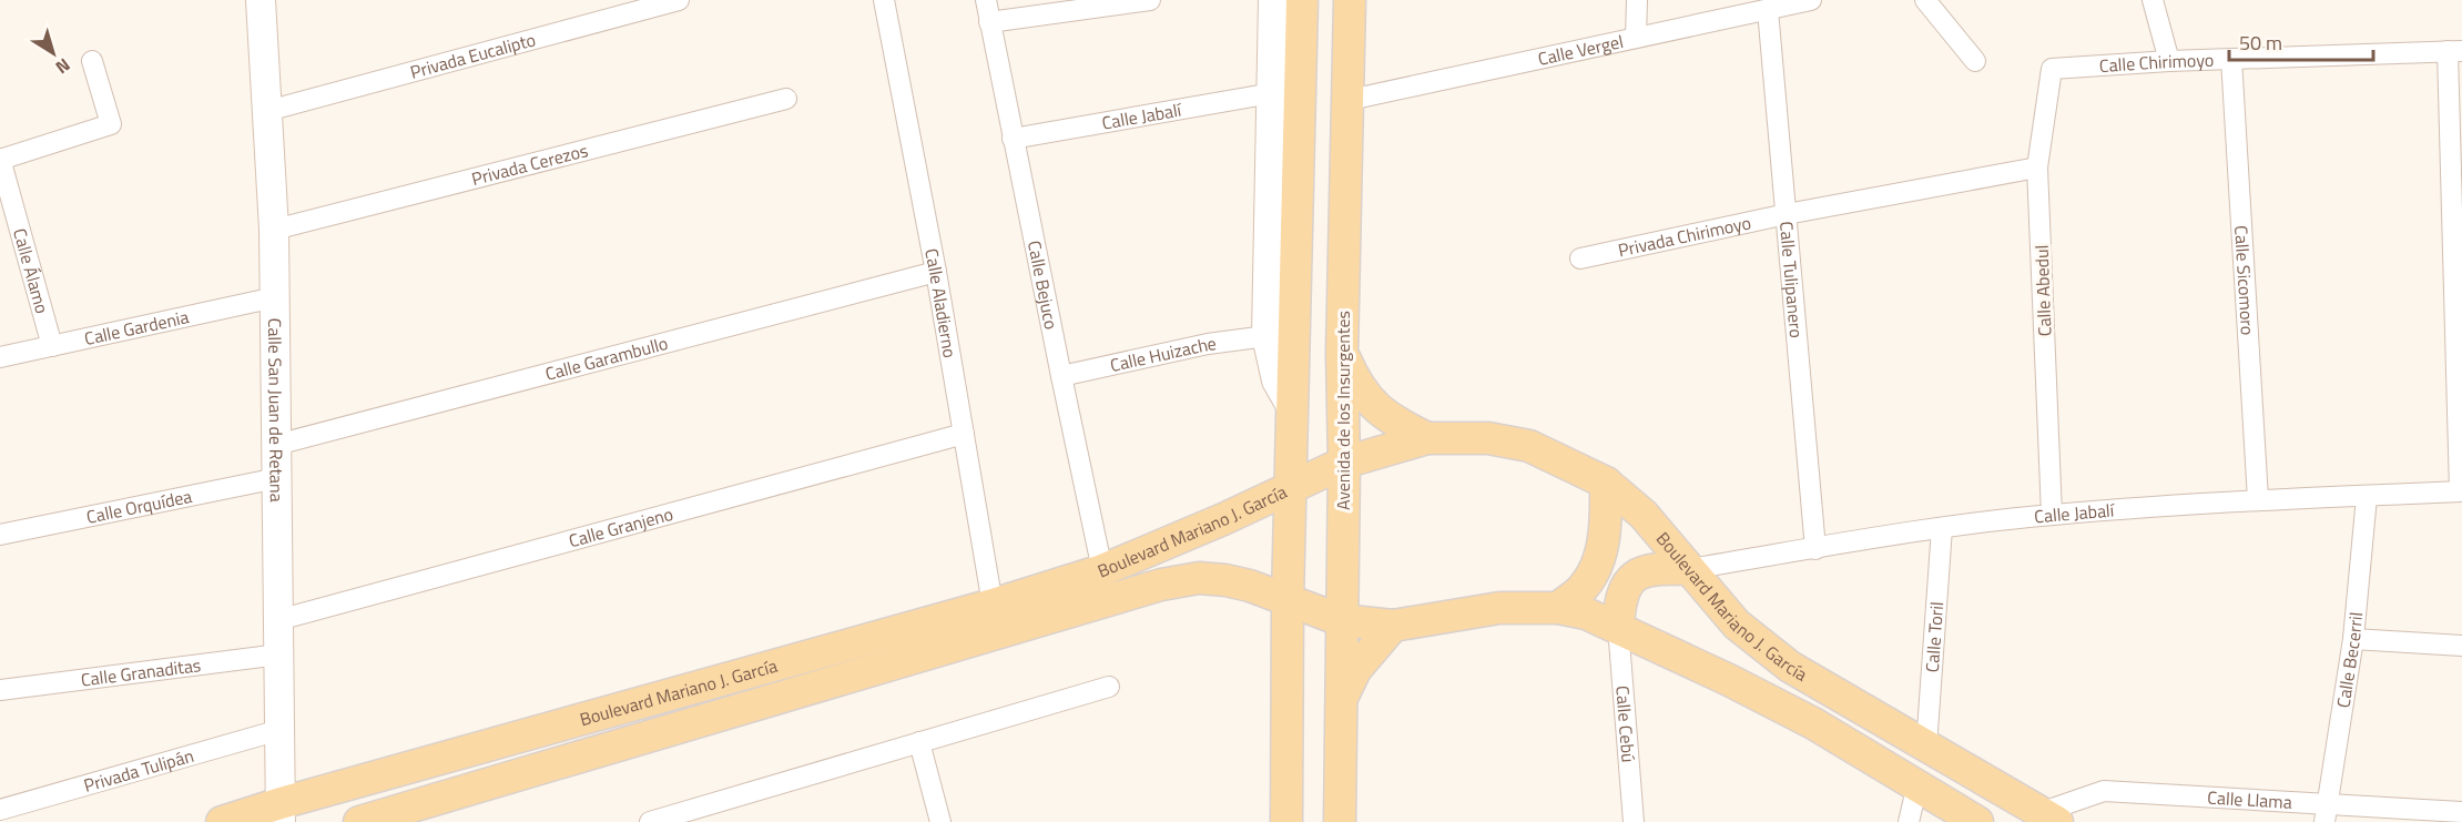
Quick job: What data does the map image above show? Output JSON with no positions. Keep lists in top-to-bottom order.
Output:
{
  "streets": {
    "main road": ["Avenida de los Insurgentes", "Boulevard Mariano J. García"],
    "street": [
      "Calle Vergel",
      "Privada Eucalipto",
      "Calle Chirimoyo",
      "Calle Jabalí",
      "Privada Cerezos",
      "Privada Chirimoyo",
      "Calle Álamo",
      "Calle Tulipanero",
      "Calle Sicomoro",
      "Calle Bejuco",
      "Calle Abedul",
      "Calle Aladierno",
      "Calle Gardenia",
      "Calle Huizache",
      "Calle Garambullo",
      "Calle San Juan de Retana",
      "Calle Orquídea",
      "Calle Granjeno",
      "Calle Toril",
      "Calle Becerril",
      "Calle Granaditas",
      "Calle Cebú",
      "Privada Tulipán",
      "Calle Llama"
    ]
  },
  "crossings": [
    ["Calle Vergel", "Calle Tulipanero"],
    ["Calle Vergel", "Avenida de los Insurgentes"],
    ["Privada Eucalipto", "Calle San Juan de Retana"],
    ["Calle Chirimoyo", "Calle Sicomoro"],
    ["Calle Chirimoyo", "Calle Abedul"],
    ["Calle Jabalí", "Calle Tulipanero"],
    ["Calle Jabalí", "Calle Sicomoro"],
    ["Calle Jabalí", "Calle Bejuco"],
    ["Calle Jabalí", "Calle Abedul"],
    ["Calle Jabalí", "Boulevard Mariano J. García"],
    ["Calle Jabalí", "Calle Toril"],
    ["Calle Jabalí", "Calle Becerril"],
    ["Privada Cerezos", "Calle San Juan de Retana"],
    ["Privada Chirimoyo", "Calle Tulipanero"],
    ["Calle Álamo", "Calle Gardenia"],
    ["Calle Bejuco", "Calle Huizache"],
    ["Calle Bejuco", "Boulevard Mariano J. García"],
    ["Calle Aladierno", "Calle Garambullo"],
    ["Calle Aladierno", "Calle Granjeno"],
    ["Calle Aladierno", "Boulevard Mariano J. García"],
    ["Calle Gardenia", "Calle San Juan de Retana"],
    ["Calle Garambullo", "Calle San Juan de Retana"],
    ["Calle San Juan de Retana", "Calle Orquídea"],
    ["Calle San Juan de Retana", "Calle Granjeno"],
    ["Calle San Juan de Retana", "Boulevard Mariano J. García"],
    ["Calle San Juan de Retana", "Calle Granaditas"],
    ["Calle San Juan de Retana", "Privada Tulipán"],
    ["Avenida de los Insurgentes", "Boulevard Mariano J. García"],
    ["Boulevard Mariano J. García", "Calle Toril"],
    ["Boulevard Mariano J. García", "Calle Cebú"],
    ["Boulevard Mariano J. García", "Calle Llama"],
    ["Calle Becerril", "Calle Llama"]
  ],
  "scale_bar": "50 m",
  "north": "bottom right"
}
